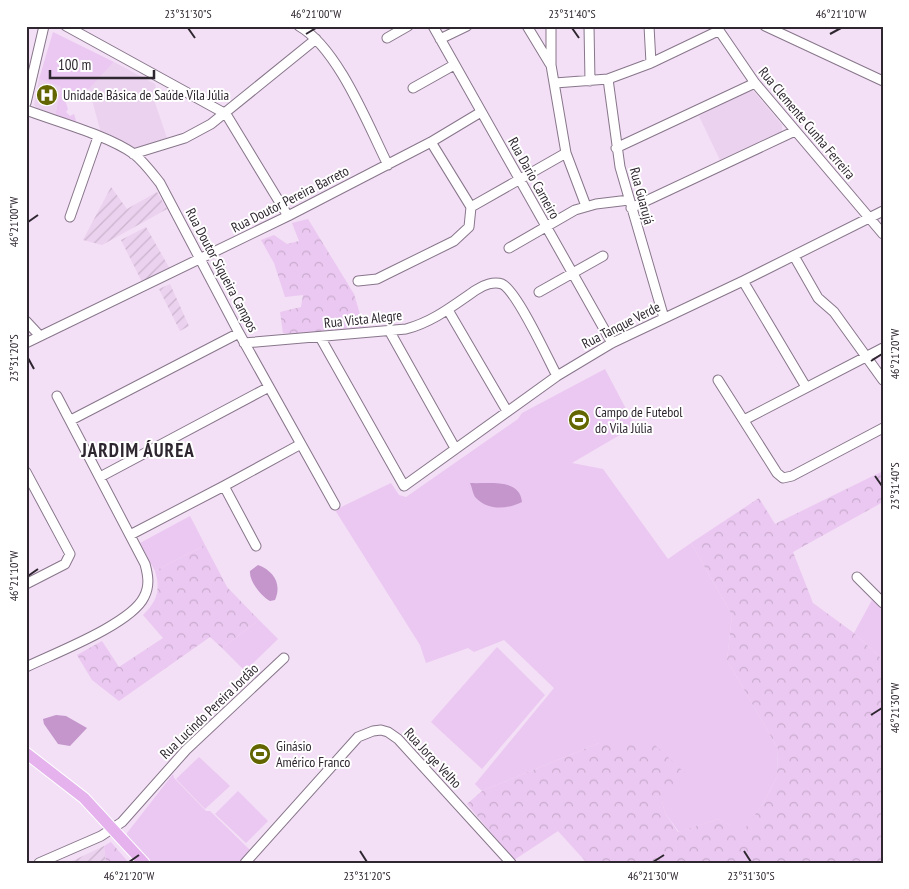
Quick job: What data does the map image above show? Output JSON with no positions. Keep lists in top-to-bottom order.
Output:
{
  "streets": {
    "street": [
      "Rua Clemente Cunha Ferreira",
      "Rua Dario Carneiro",
      "Rua Guarujá",
      "Rua Doutor Pereira Barreto",
      "Rua Doutor Siqueira Campos",
      "Rua Vista Alegre",
      "Rua Tanque Verde",
      "Rua Lucindo Pereira Jordão",
      "Rua Jorge Velho"
    ]
  },
  "crossings": [
    ["Rua Clemente Cunha Ferreira", "Rua Tanque Verde"],
    ["Rua Dario Carneiro", "Rua Doutor Pereira Barreto"],
    ["Rua Dario Carneiro", "Rua Tanque Verde"],
    ["Rua Guarujá", "Rua Tanque Verde"],
    ["Rua Doutor Pereira Barreto", "Rua Doutor Siqueira Campos"],
    ["Rua Doutor Siqueira Campos", "Rua Vista Alegre"],
    ["Rua Vista Alegre", "Rua Tanque Verde"]
  ],
  "districts": ["JARDIM ÁUREA"],
  "places": {
    "hospital": ["Unidade Básica de Saúde Vila Júlia"],
    "sports": ["Campo de Futebol do Vila Júlia", "Ginásio Américo Franco"]
  },
  "scale_bar": "100 m",
  "coordinates": [
    "23°31'30\"S",
    "46°21'00\"W",
    "23°31'40\"S",
    "46°21'10\"W",
    "46°21'20\"W",
    "23°31'20\"S",
    "46°21'30\"W"
  ]
}
